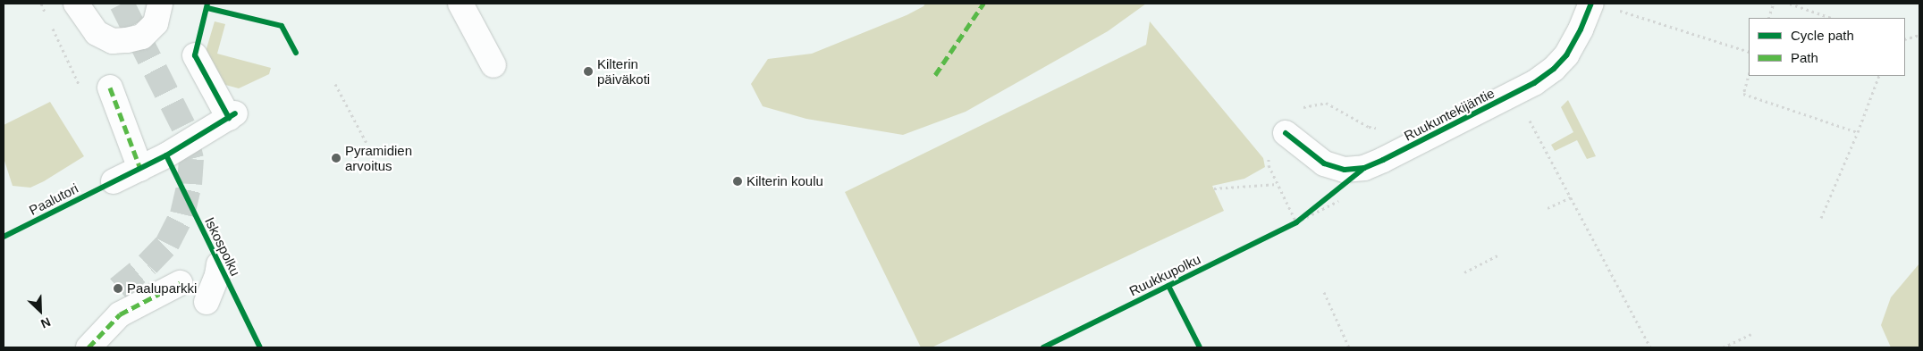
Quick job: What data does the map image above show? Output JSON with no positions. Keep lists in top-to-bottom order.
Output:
{
  "streets": {
    "street": ["Ruukuntekijäntie"],
    "cycle path": ["Paalutori", "Iskospolku", "Ruukkupolku"]
  },
  "places": [
    "Kilterin päiväkoti",
    "Pyramidien arvoitus",
    "Kilterin koulu",
    "Paaluparkki"
  ],
  "legend": ["Cycle path", "Path"],
  "north": "bottom right"
}
